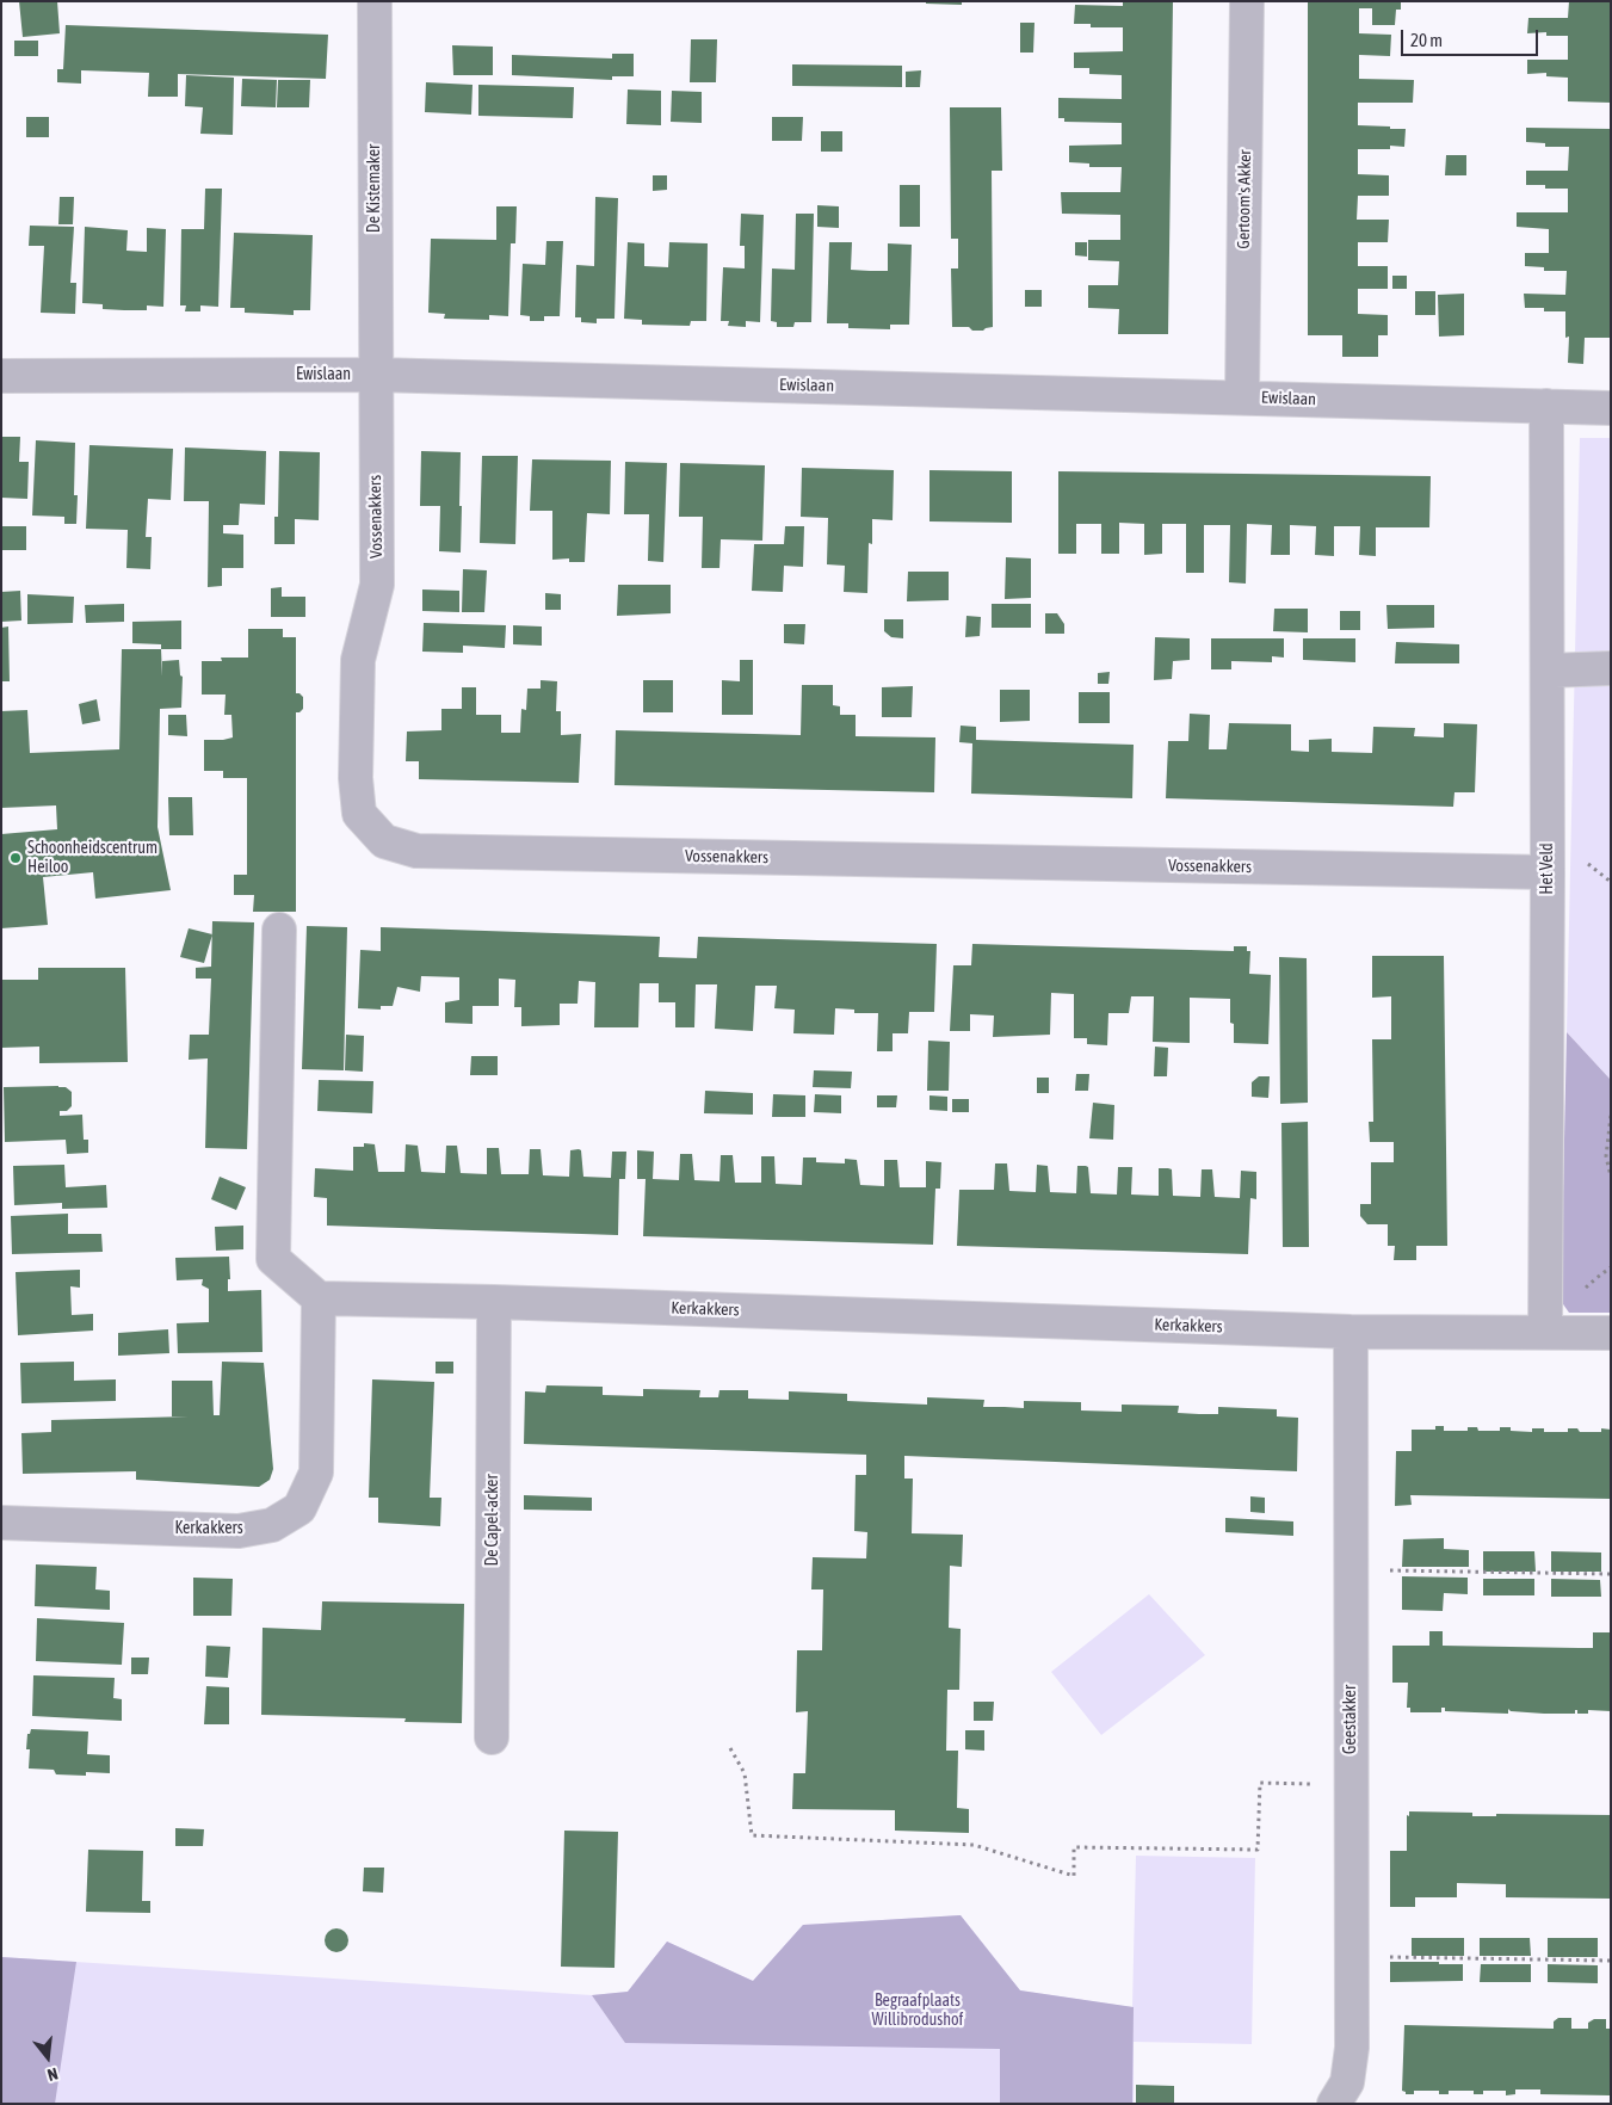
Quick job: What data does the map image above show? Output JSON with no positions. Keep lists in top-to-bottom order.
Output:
{
  "streets": {
    "street": [
      "De Kistemaker",
      "Gertoom's Akker",
      "Ewislaan",
      "Vossenakkers",
      "Het Veld",
      "Kerkakkers",
      "De Capel-acker",
      "Geestakker"
    ]
  },
  "crossings": [
    ["De Kistemaker", "Ewislaan"],
    ["De Kistemaker", "Vossenakkers"],
    ["Gertoom's Akker", "Ewislaan"],
    ["Ewislaan", "Vossenakkers"],
    ["Ewislaan", "Het Veld"],
    ["Vossenakkers", "Het Veld"],
    ["Het Veld", "Kerkakkers"],
    ["Kerkakkers", "De Capel-acker"],
    ["Kerkakkers", "Geestakker"]
  ],
  "parks": ["Begraafplaats Willibrodushof"],
  "places": ["Schoonheidscentrum Heiloo"],
  "scale_bar": "20 m",
  "north": "bottom"
}
